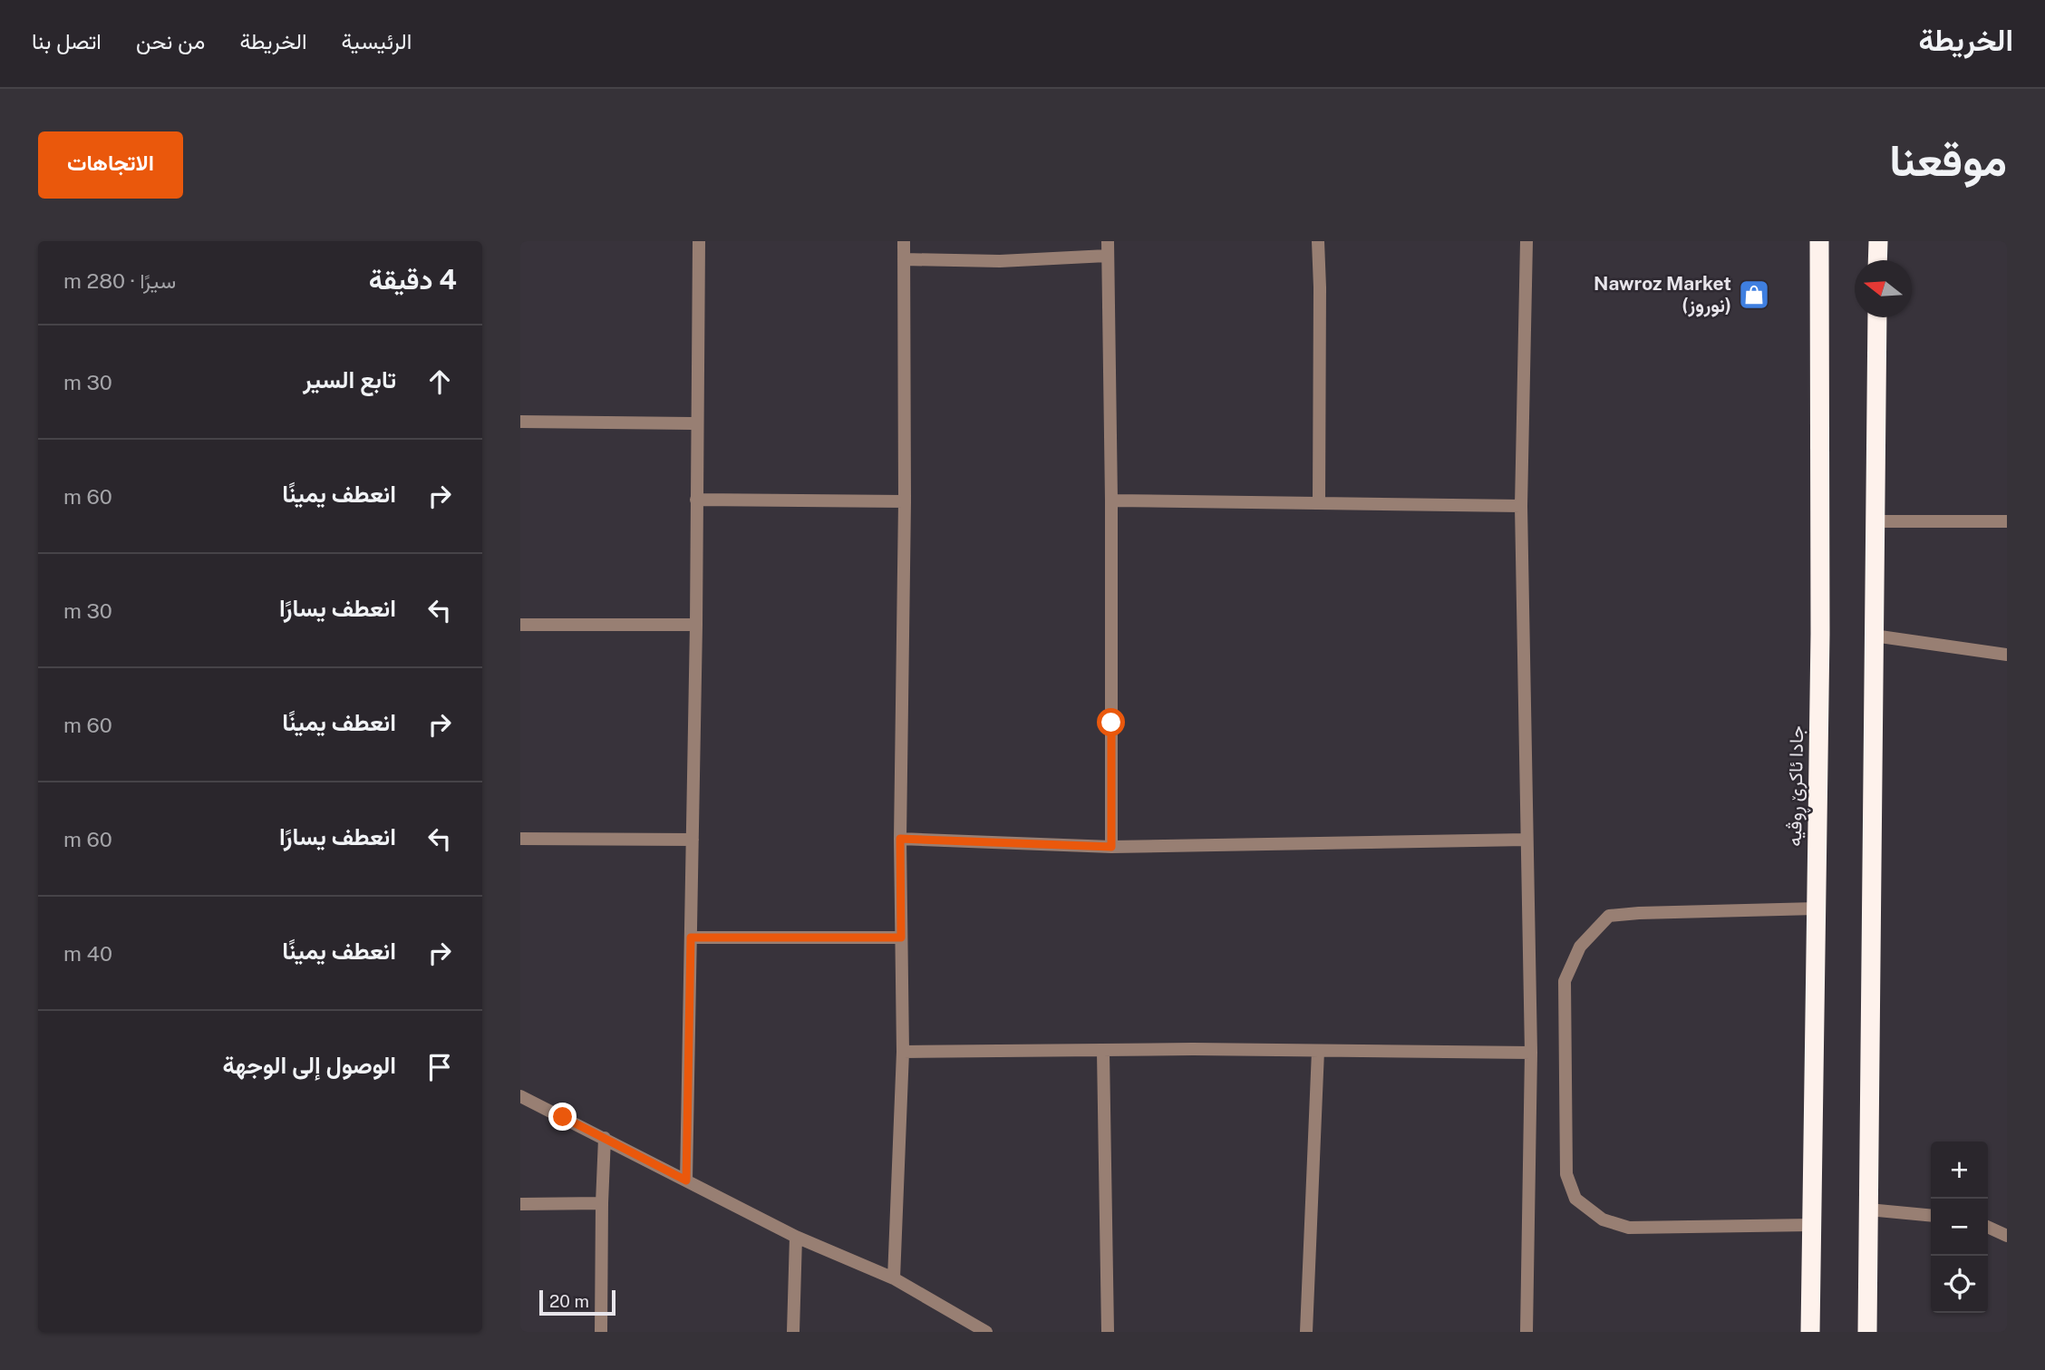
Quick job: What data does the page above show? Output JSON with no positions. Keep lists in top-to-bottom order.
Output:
{
  "streets": {
    "highway": ["جادا ئاکرێ ڕوڤیە"]
  },
  "places": {
    "shop": ["Nawroz Market (نوروز)"]
  },
  "scale_bar": "20 m",
  "north": "left",
  "page": {
    "header": "الخريطة",
    "nav": [
      "الرئيسية",
      "الخريطة",
      "من نحن",
      "اتصل بنا"
    ],
    "title": "موقعنا",
    "buttons": "الاتجاهات",
    "heading": ["4 دقيقة", "سيرًا · 280 m"],
    "list": [
      ["تابع السير", "30 m"],
      ["انعطف يمينًا", "60 m"],
      ["انعطف يسارًا", "30 m"],
      ["انعطف يمينًا", "60 m"],
      ["انعطف يسارًا", "60 m"],
      ["انعطف يمينًا", "40 m"],
      "الوصول إلى الوجهة"
    ],
    "map_buttons": ["+", "−"],
    "scale": "20 m"
  }
}
